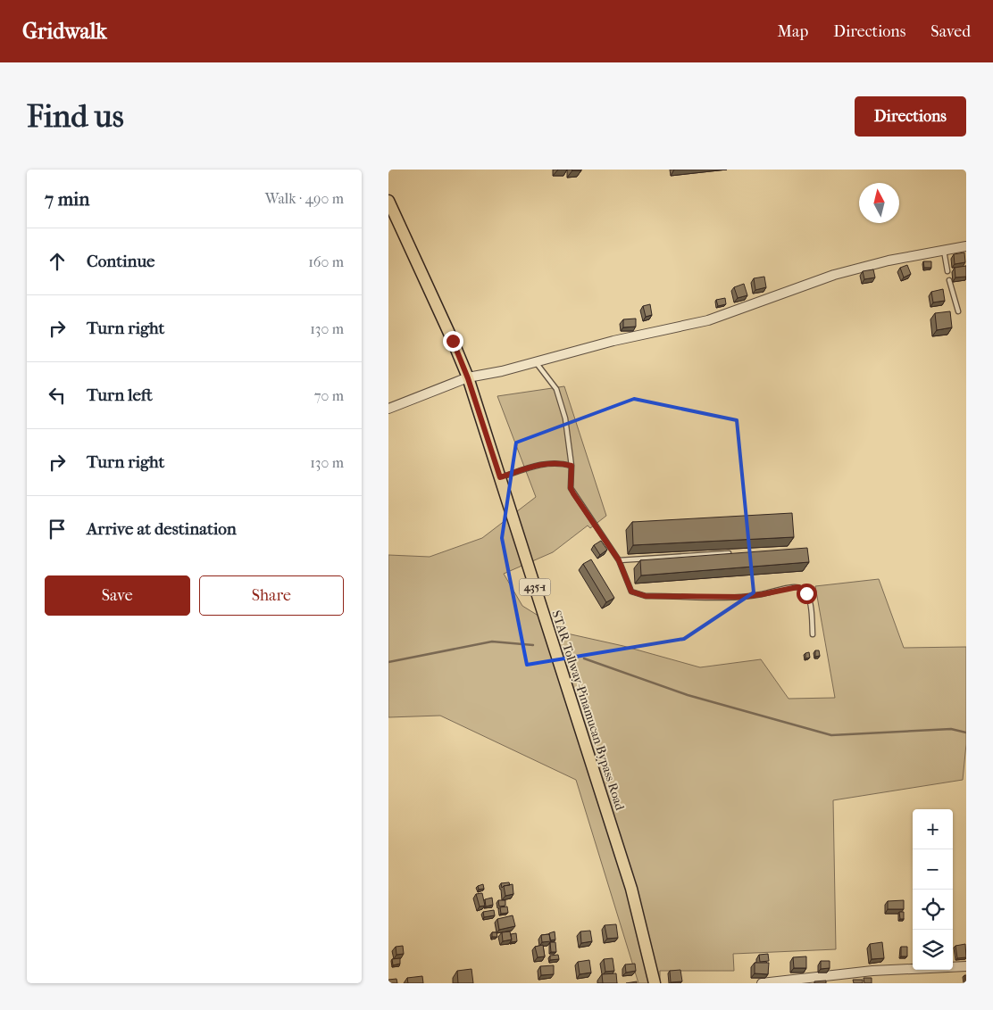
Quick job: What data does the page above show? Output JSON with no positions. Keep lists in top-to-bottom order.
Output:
{
  "streets": {
    "main road": ["435-1", "STAR Tollway-Pinamucan Bypass Road"]
  },
  "north": "top",
  "page": {
    "header": "Gridwalk",
    "nav": ["Map", "Directions", "Saved"],
    "buttons": [
      "Directions",
      ["Save", "Share"]
    ],
    "title": "Find us",
    "heading": ["7 min", "Walk · 490 m"],
    "list": [
      ["Continue", "160 m"],
      ["Turn right", "130 m"],
      ["Turn left", "70 m"],
      ["Turn right", "130 m"],
      "Arrive at destination"
    ],
    "map_buttons": ["+", "−"]
  }
}
